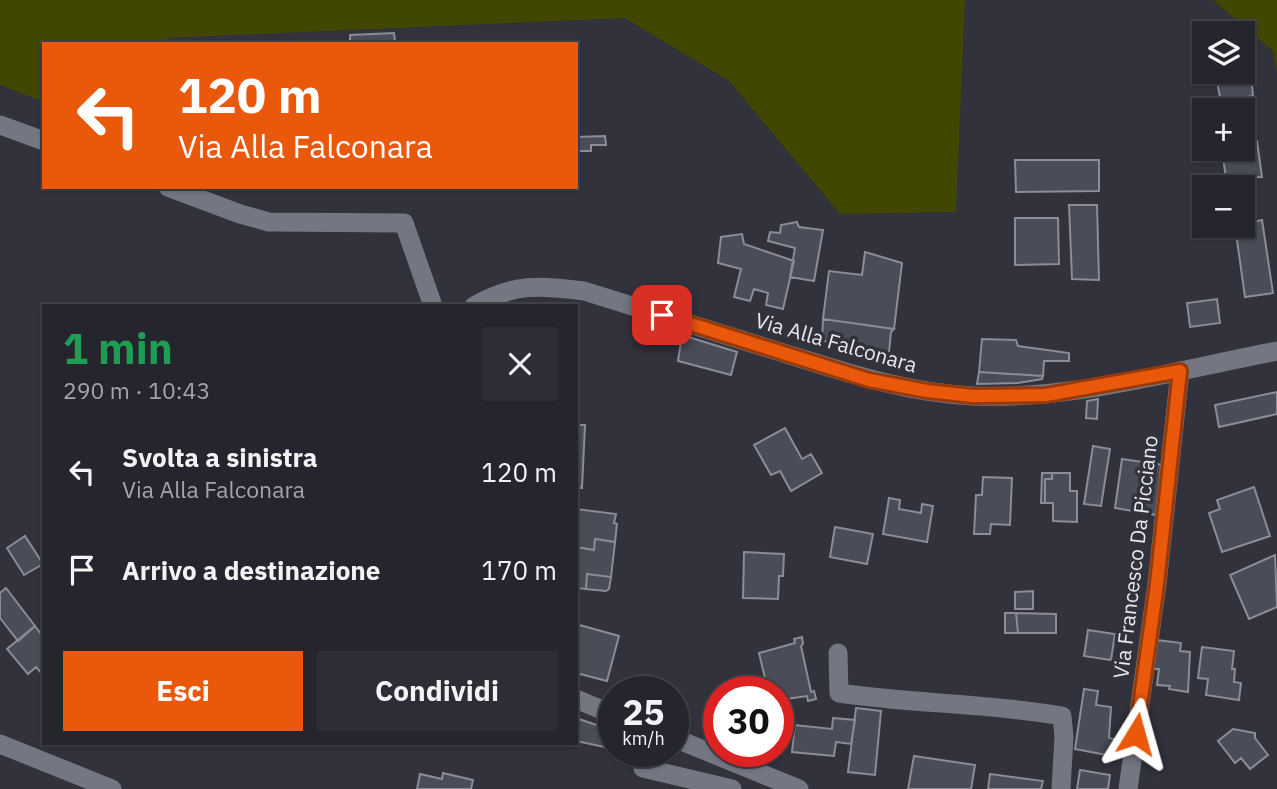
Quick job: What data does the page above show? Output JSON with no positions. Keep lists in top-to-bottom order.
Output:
{
  "streets": {
    "street": ["Via Alla Falconara", "Via Francesco Da Picciano"]
  },
  "crossings": [
    ["Via Alla Falconara", "Via Francesco Da Picciano"]
  ],
  "page": {
    "map_buttons": ["+", "−"],
    "turn": ["120 m", "Via Alla Falconara"],
    "heading": ["1 min", "290 m · 10:43"],
    "list": [
      {
        "name": "Svolta a sinistra",
        "note": "Via Alla Falconara",
        "value": "120 m"
      },
      {
        "name": "Arrivo a destinazione",
        "value": "170 m"
      }
    ],
    "buttons": ["Esci", "Condividi"],
    "speed": "25 km/h",
    "limit": "30"
  }
}
